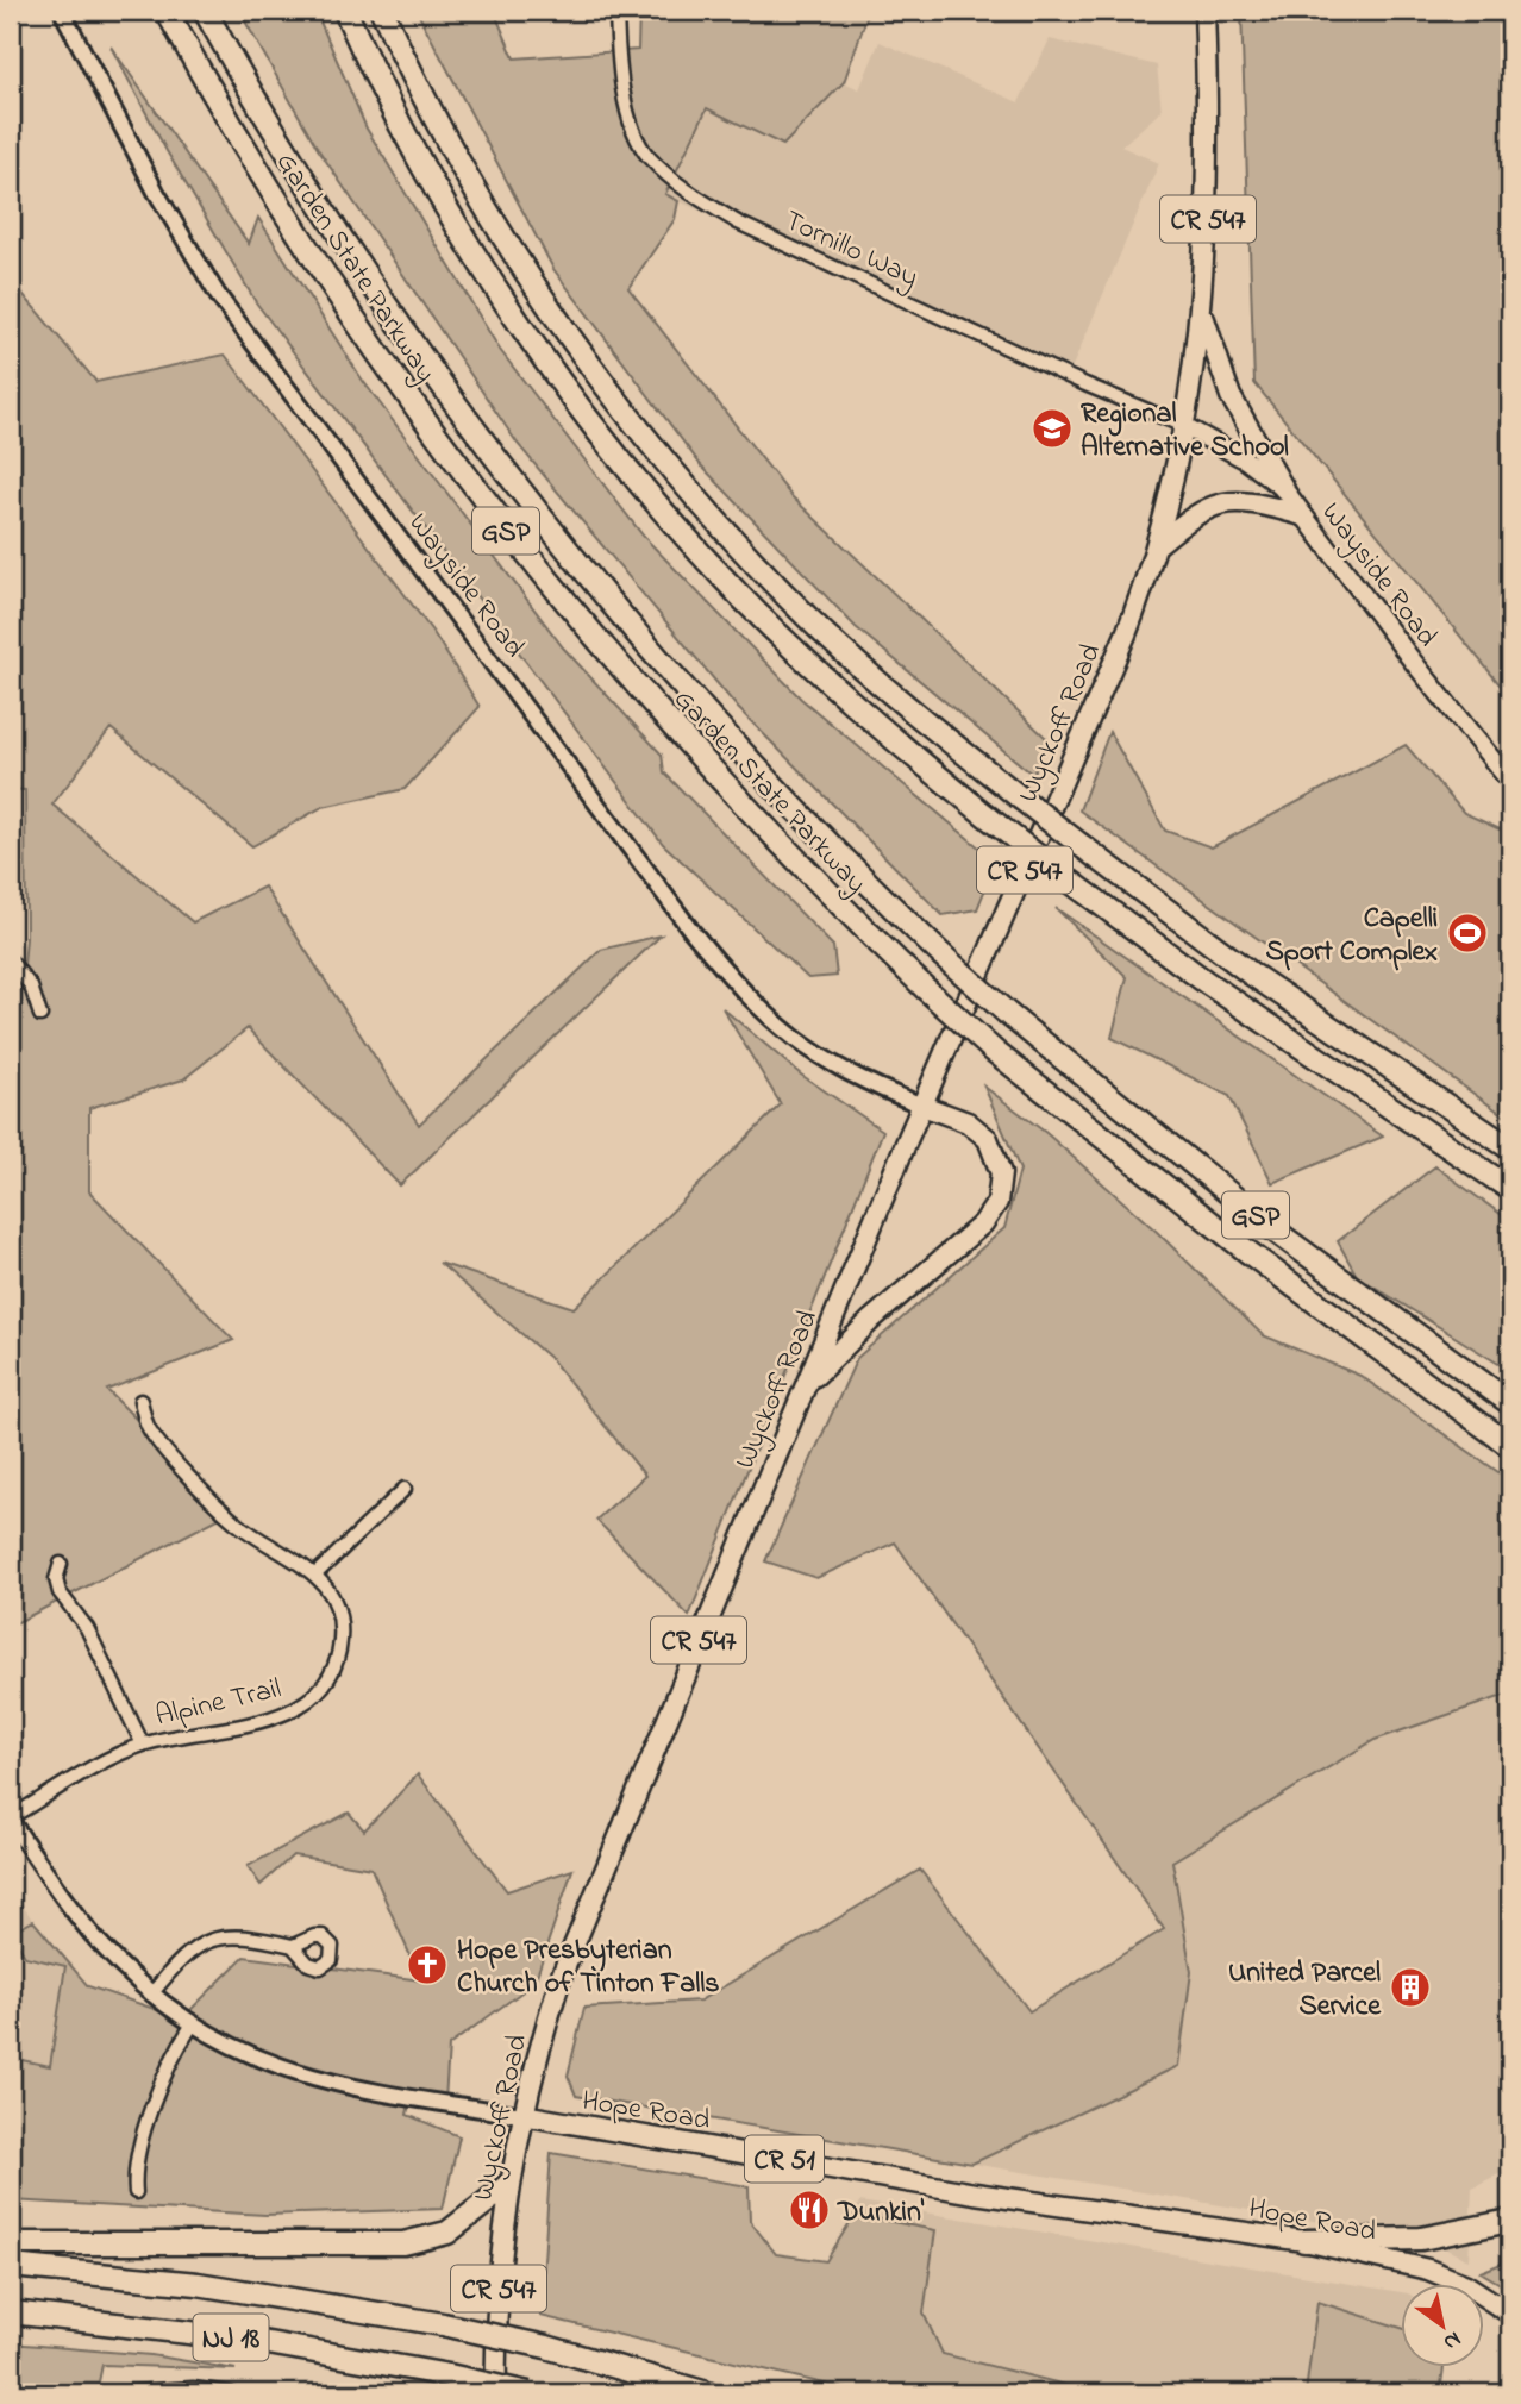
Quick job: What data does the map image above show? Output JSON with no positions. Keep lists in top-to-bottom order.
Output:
{
  "streets": {
    "highway": ["Garden State Parkway", "GSP", "NJ 18"],
    "main road": [
      "CR 547",
      "Wayside Road",
      "Wyckoff Road",
      "Hope Road",
      "CR 51"
    ],
    "street": ["Tornillo Way", "Alpine Trail"]
  },
  "crossings": [
    ["CR 547", "Tornillo Way"],
    ["CR 547", "Wayside Road"],
    ["CR 547", "Wyckoff Road"],
    ["Tornillo Way", "Wayside Road"],
    ["Tornillo Way", "Wyckoff Road"],
    ["Wayside Road", "Wyckoff Road"],
    ["Wyckoff Road", "Hope Road"],
    ["Alpine Trail", "Hope Road"]
  ],
  "places": {
    "school or university": ["Regional Alternative School"],
    "sports": ["Capelli Sport Complex"],
    "church": ["Hope Presbyterian Church of Tinton Falls"],
    "building": ["United Parcel Service"],
    "restaurant": ["Dunkin'"]
  },
  "north": "bottom right"
}
